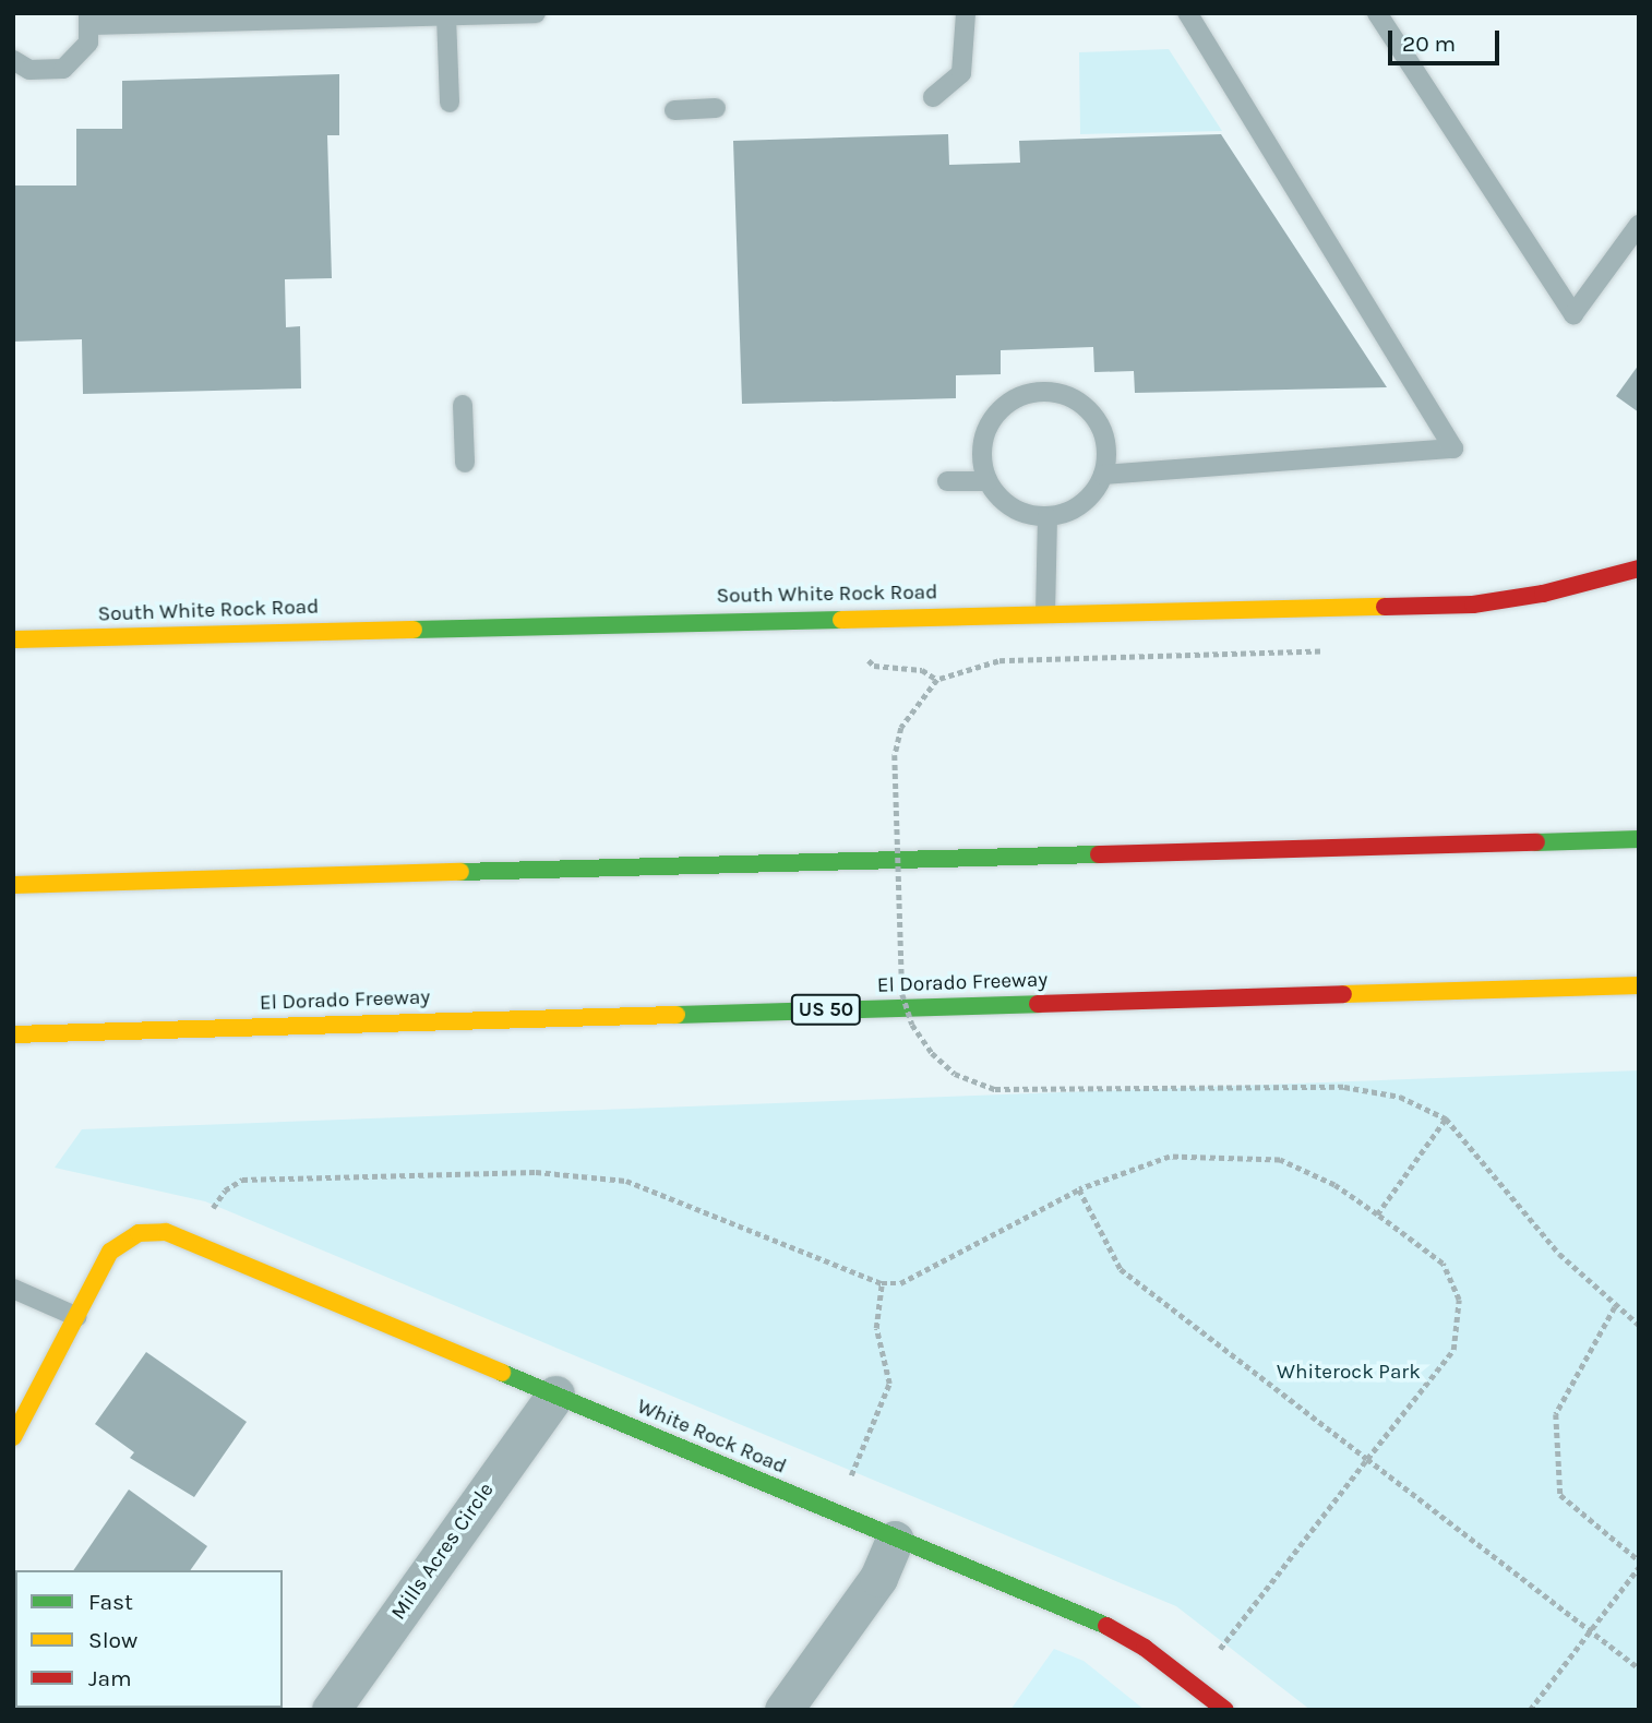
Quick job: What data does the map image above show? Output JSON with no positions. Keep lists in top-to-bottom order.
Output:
{
  "streets": {
    "main road": [
      "South White Rock Road",
      "El Dorado Freeway",
      "US 50",
      "White Rock Road"
    ],
    "street": ["Mills Acres Circle"]
  },
  "crossings": [
    ["White Rock Road", "Mills Acres Circle"]
  ],
  "parks": ["Whiterock Park"],
  "legend": ["Fast", "Slow", "Jam"],
  "scale_bar": "20 m"
}
